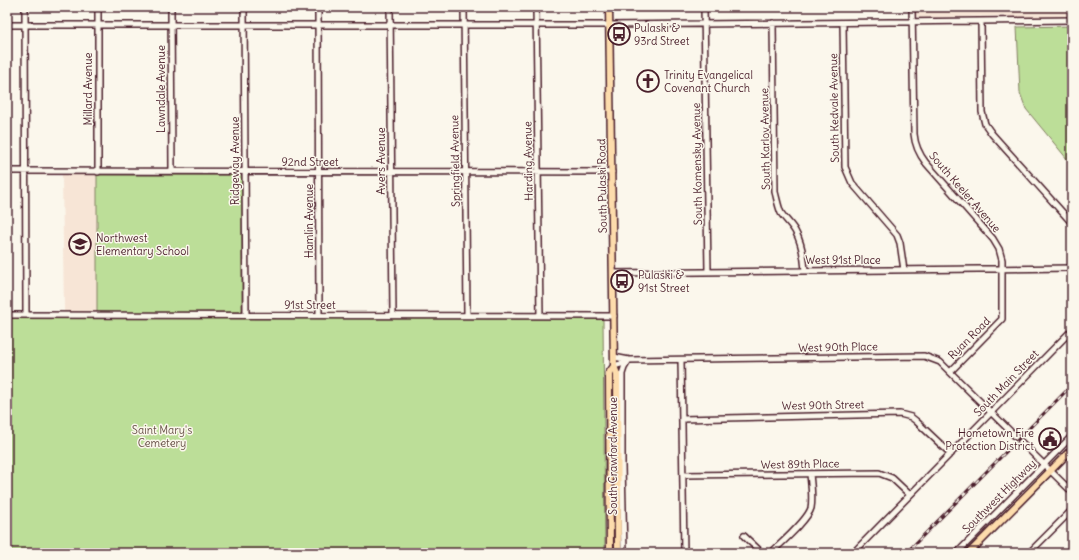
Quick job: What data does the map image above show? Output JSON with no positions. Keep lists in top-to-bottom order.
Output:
{
  "streets": {
    "main road": ["South Pulaski Road", "Southwest Highway"],
    "street": [
      "Millard Avenue",
      "Lawndale Avenue",
      "South Kedvale Avenue",
      "South Karlov Avenue",
      "Ridgeway Avenue",
      "Avers Avenue",
      "Springfield Avenue",
      "Harding Avenue",
      "92nd Street",
      "South Komensky Avenue",
      "South Keeler Avenue",
      "Hamlin Avenue",
      "West 91st Place",
      "91st Street",
      "Ryan Road",
      "West 90th Place",
      "South Main Street",
      "West 90th Street",
      "South Crawford Avenue",
      "West 89th Place"
    ]
  },
  "crossings": [
    ["Millard Avenue", "92nd Street"],
    ["Lawndale Avenue", "92nd Street"],
    ["South Kedvale Avenue", "West 91st Place"],
    ["South Karlov Avenue", "West 91st Place"],
    ["Ridgeway Avenue", "92nd Street"],
    ["Ridgeway Avenue", "91st Street"],
    ["Avers Avenue", "92nd Street"],
    ["Avers Avenue", "91st Street"],
    ["Springfield Avenue", "92nd Street"],
    ["Springfield Avenue", "91st Street"],
    ["Harding Avenue", "92nd Street"],
    ["Harding Avenue", "91st Street"],
    ["92nd Street", "South Pulaski Road"],
    ["92nd Street", "Hamlin Avenue"],
    ["South Komensky Avenue", "West 91st Place"],
    ["South Pulaski Road", "West 91st Place"],
    ["South Pulaski Road", "91st Street"],
    ["South Pulaski Road", "West 90th Place"],
    ["South Keeler Avenue", "West 91st Place"],
    ["South Keeler Avenue", "Ryan Road"],
    ["Hamlin Avenue", "91st Street"],
    ["Ryan Road", "West 90th Place"],
    ["West 90th Place", "South Main Street"],
    ["West 90th Place", "South Crawford Avenue"],
    ["West 90th Place", "Southwest Highway"],
    ["South Main Street", "West 90th Street"],
    ["South Main Street", "West 89th Place"]
  ],
  "parks": ["Saint Mary's Cemetery"],
  "places": {
    "bus stop": ["Pulaski & 93rd Street", "Pulaski & 91st Street"],
    "church": ["Trinity Evangelical Covenant Church"],
    "school or university": ["Northwest Elementary School"],
    "public building": ["Hometown Fire Protection District"]
  }
}
